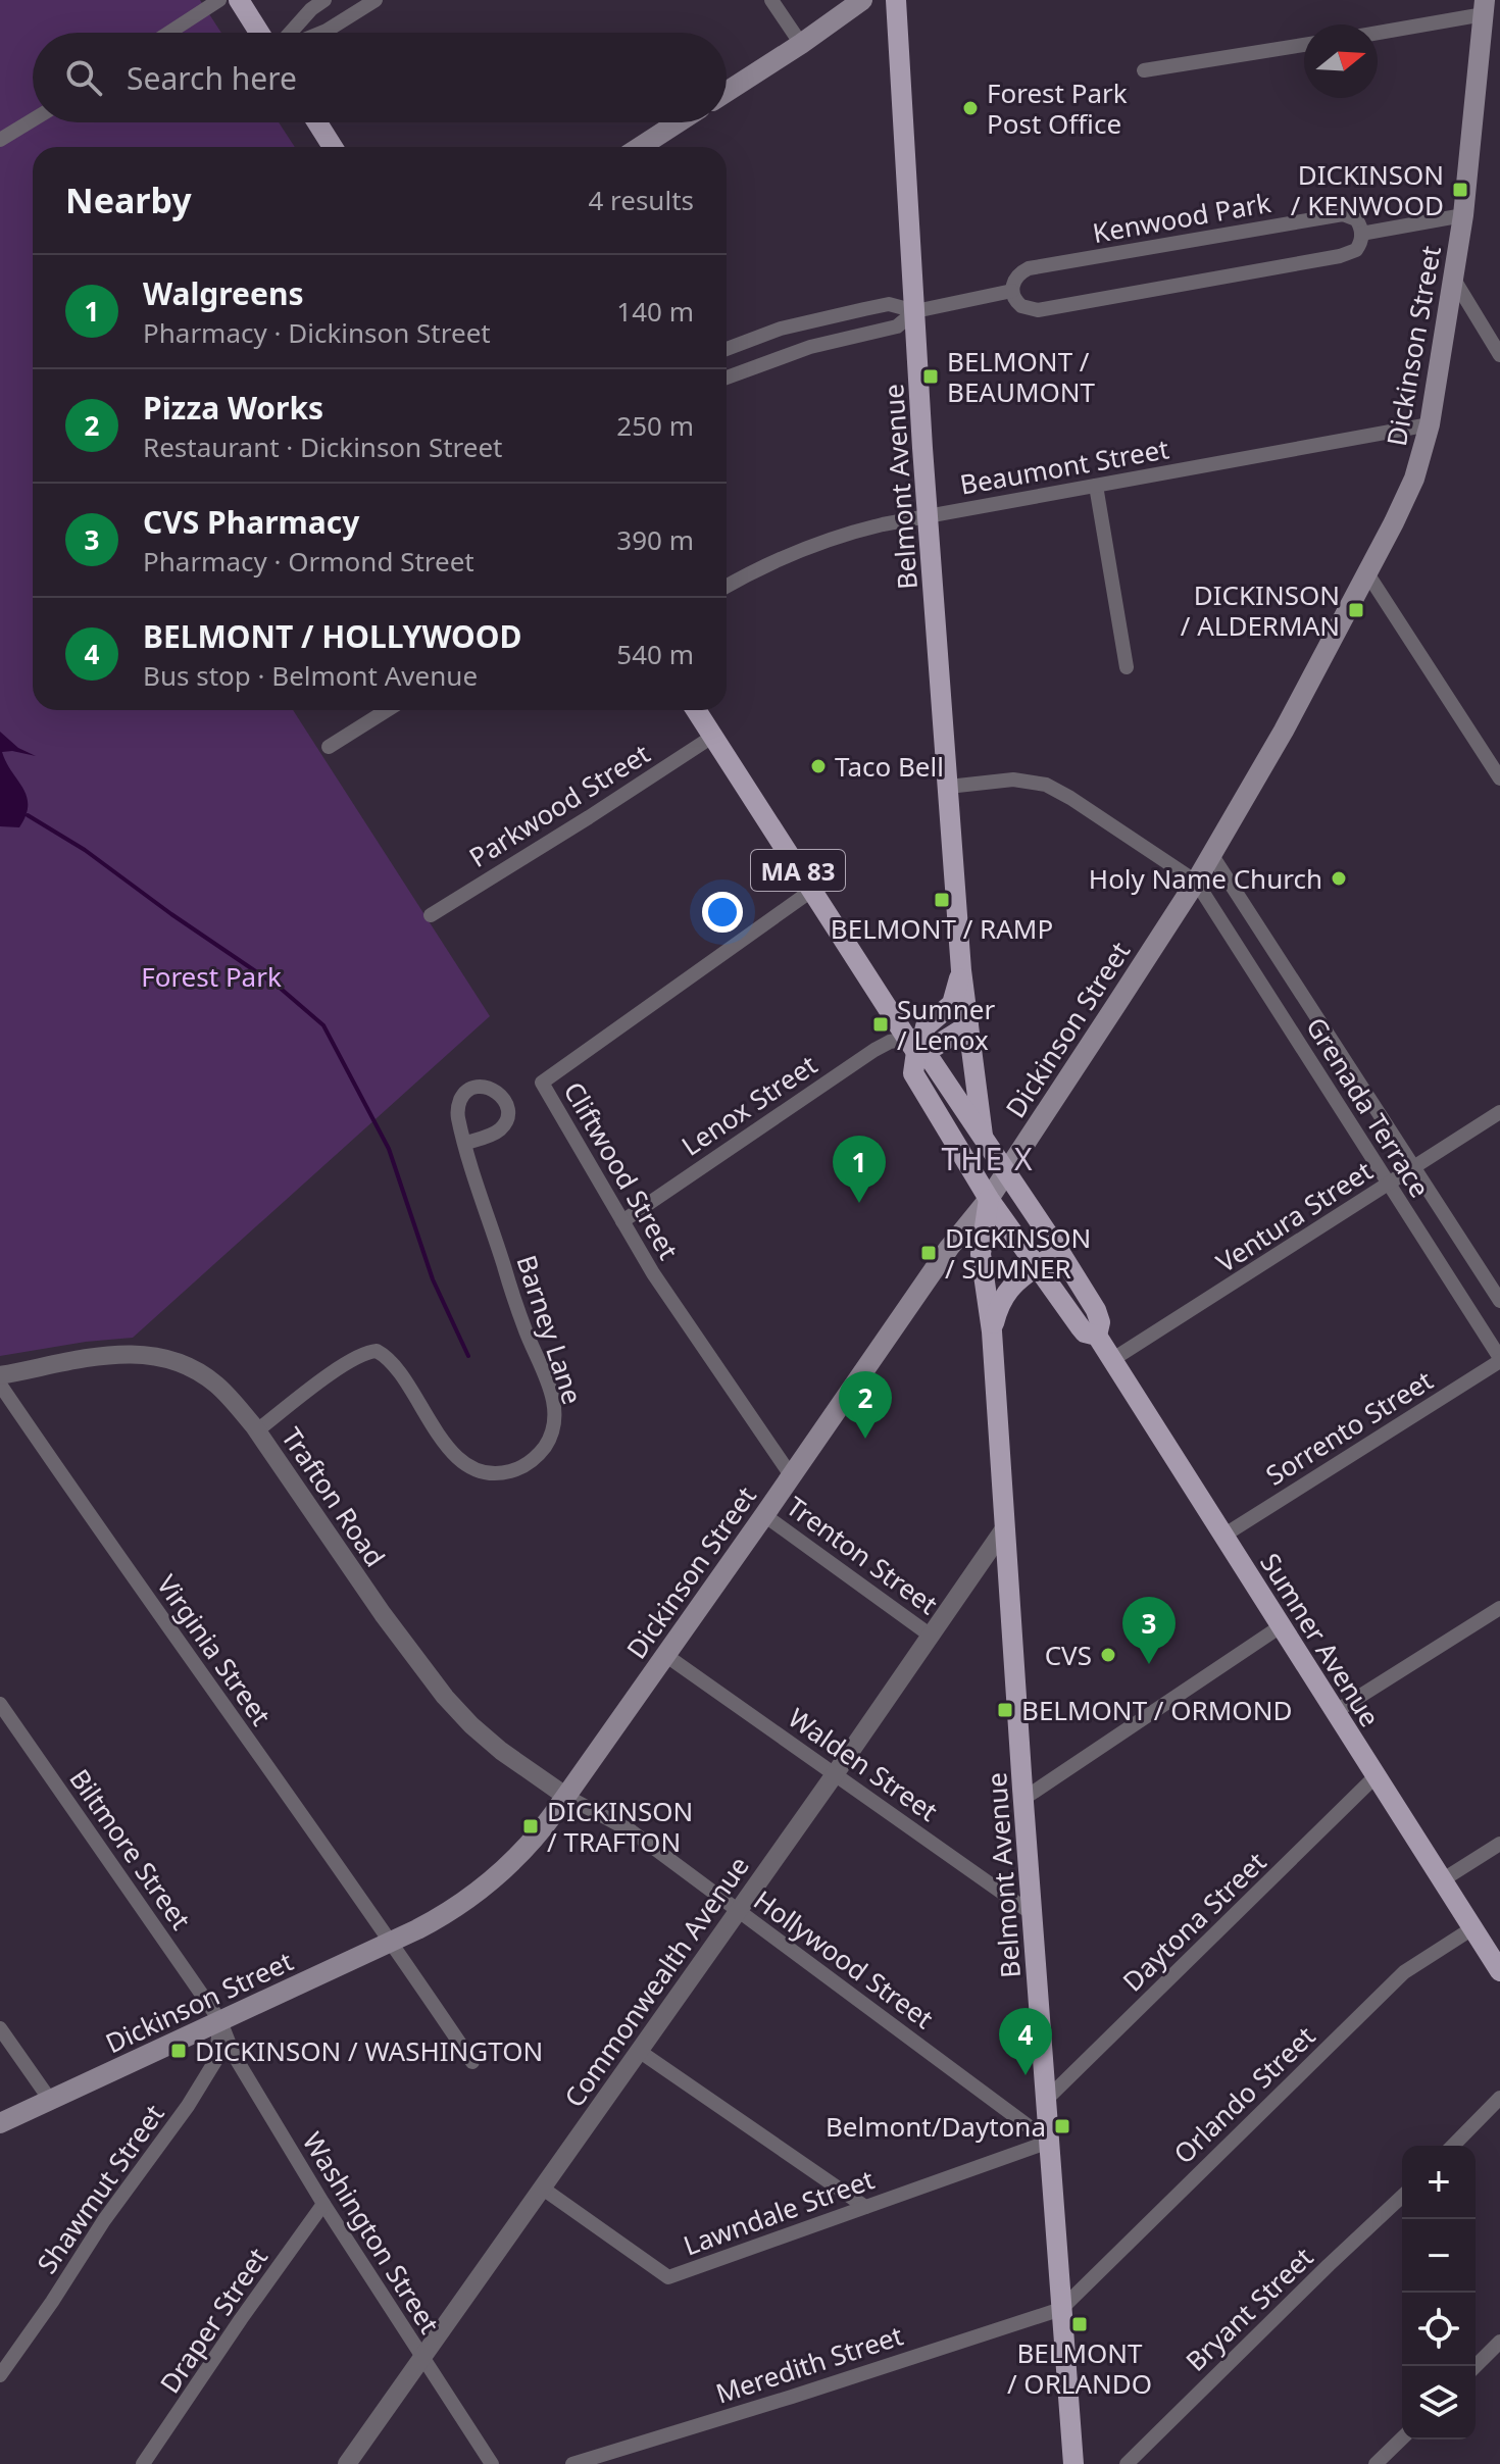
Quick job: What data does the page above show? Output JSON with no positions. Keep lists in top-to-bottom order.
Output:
{
  "streets": {
    "main road": [
      "Dickinson Street",
      "Belmont Avenue",
      "MA 83",
      "Sumner Avenue"
    ],
    "street": [
      "Kenwood Park",
      "Beaumont Street",
      "Parkwood Street",
      "Lenox Street",
      "Grenada Terrace",
      "Cliftwood Street",
      "Ventura Street",
      "Barney Lane",
      "Sorrento Street",
      "Trafton Road",
      "Trenton Street",
      "Virginia Street",
      "Walden Street",
      "Biltmore Street",
      "Daytona Street",
      "Hollywood Street",
      "Commonwealth Avenue",
      "Orlando Street",
      "Shawmut Street",
      "Lawndale Street",
      "Washington Street",
      "Bryant Street",
      "Draper Street",
      "Meredith Street"
    ]
  },
  "crossings": [
    ["Kenwood Park", "Belmont Avenue"],
    ["Dickinson Street", "Beaumont Street"],
    ["Dickinson Street", "Belmont Avenue"],
    ["Dickinson Street", "Grenada Terrace"],
    ["Dickinson Street", "Cliftwood Street"],
    ["Dickinson Street", "Trafton Road"],
    ["Dickinson Street", "Trenton Street"],
    ["Dickinson Street", "Sumner Avenue"],
    ["Dickinson Street", "Virginia Street"],
    ["Dickinson Street", "Walden Street"],
    ["Dickinson Street", "Biltmore Street"],
    ["Dickinson Street", "Hollywood Street"],
    ["Dickinson Street", "Shawmut Street"],
    ["Dickinson Street", "Washington Street"],
    ["Beaumont Street", "Belmont Avenue"],
    ["Belmont Avenue", "Lenox Street"],
    ["Belmont Avenue", "Sumner Avenue"],
    ["Belmont Avenue", "Walden Street"],
    ["Belmont Avenue", "Daytona Street"],
    ["Belmont Avenue", "Hollywood Street"],
    ["Belmont Avenue", "Commonwealth Avenue"],
    ["Belmont Avenue", "Orlando Street"],
    ["Belmont Avenue", "Lawndale Street"],
    ["Belmont Avenue", "Meredith Street"],
    ["Parkwood Street", "Sumner Avenue"],
    ["Lenox Street", "Cliftwood Street"],
    ["Lenox Street", "Sumner Avenue"],
    ["Grenada Terrace", "Ventura Street"],
    ["Grenada Terrace", "Sorrento Street"],
    ["Cliftwood Street", "Sumner Avenue"],
    ["Ventura Street", "Sumner Avenue"],
    ["Barney Lane", "Trafton Road"],
    ["Sorrento Street", "Sumner Avenue"],
    ["Trafton Road", "Hollywood Street"],
    ["Trenton Street", "Commonwealth Avenue"],
    ["Sumner Avenue", "Daytona Street"],
    ["Sumner Avenue", "Orlando Street"],
    ["Walden Street", "Commonwealth Avenue"],
    ["Biltmore Street", "Shawmut Street"],
    ["Biltmore Street", "Washington Street"],
    ["Hollywood Street", "Commonwealth Avenue"],
    ["Hollywood Street", "Lawndale Street"],
    ["Commonwealth Avenue", "Lawndale Street"],
    ["Commonwealth Avenue", "Washington Street"],
    ["Orlando Street", "Meredith Street"],
    ["Shawmut Street", "Washington Street"],
    ["Washington Street", "Draper Street"]
  ],
  "districts": ["THE X"],
  "parks": ["Forest Park"],
  "places": {
    "other": [
      "Forest Park Post Office",
      "Taco Bell",
      "Holy Name Church",
      "CVS"
    ],
    "transit": [
      "DICKINSON / KENWOOD",
      "BELMONT / BEAUMONT",
      "DICKINSON / ALDERMAN",
      "BELMONT / RAMP",
      "Sumner / Lenox",
      "DICKINSON / SUMNER",
      "BELMONT / ORMOND",
      "DICKINSON / TRAFTON",
      "DICKINSON / WASHINGTON",
      "Belmont/Daytona",
      "BELMONT / ORLANDO"
    ]
  },
  "north": "right",
  "page": {
    "search": "Search here",
    "heading": ["Nearby", "4 results"],
    "list": [
      {
        "mark": "1",
        "name": "Walgreens",
        "note": "Pharmacy · Dickinson Street",
        "value": "140 m"
      },
      {
        "mark": "2",
        "name": "Pizza Works",
        "note": "Restaurant · Dickinson Street",
        "value": "250 m"
      },
      {
        "mark": "3",
        "name": "CVS Pharmacy",
        "note": "Pharmacy · Ormond Street",
        "value": "390 m"
      },
      {
        "mark": "4",
        "name": "BELMONT / HOLLYWOOD",
        "note": "Bus stop · Belmont Avenue",
        "value": "540 m"
      }
    ],
    "pins": [
      "1",
      "2",
      "3",
      "4"
    ],
    "map_buttons": ["+", "−"]
  }
}
